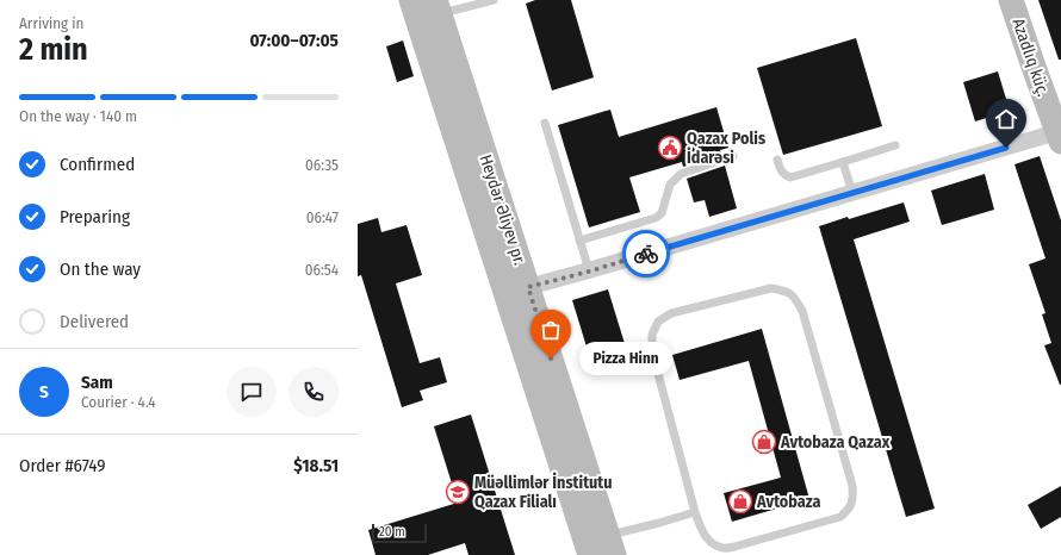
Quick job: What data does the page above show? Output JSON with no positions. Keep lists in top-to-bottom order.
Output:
{
  "streets": {
    "main road": ["Azadlıq küç.", "Heydər Əliyev pr."]
  },
  "places": {
    "public building": ["Qazax Polis İdarəsi"],
    "other": ["Pizza Hinn"],
    "shop": ["Avtobaza Qazax", "Avtobaza"],
    "school or university": ["Müəllimlər İnstitutu Qazax Filialı"]
  },
  "scale_bar": "20 m",
  "page": {
    "heading": ["2 min", "Arriving in", "07:00–07:05"],
    "panel": [
      "Sam",
      "Courier · 4.4",
      "Order #6749",
      "$18.51"
    ],
    "bar": "On the way · 140 m",
    "list": [
      ["Confirmed", "06:35"],
      ["Preparing", "06:47"],
      ["On the way", "06:54"],
      "Delivered"
    ],
    "bubble": "Pizza Hinn",
    "round": "S",
    "scale": "20 m"
  }
}
